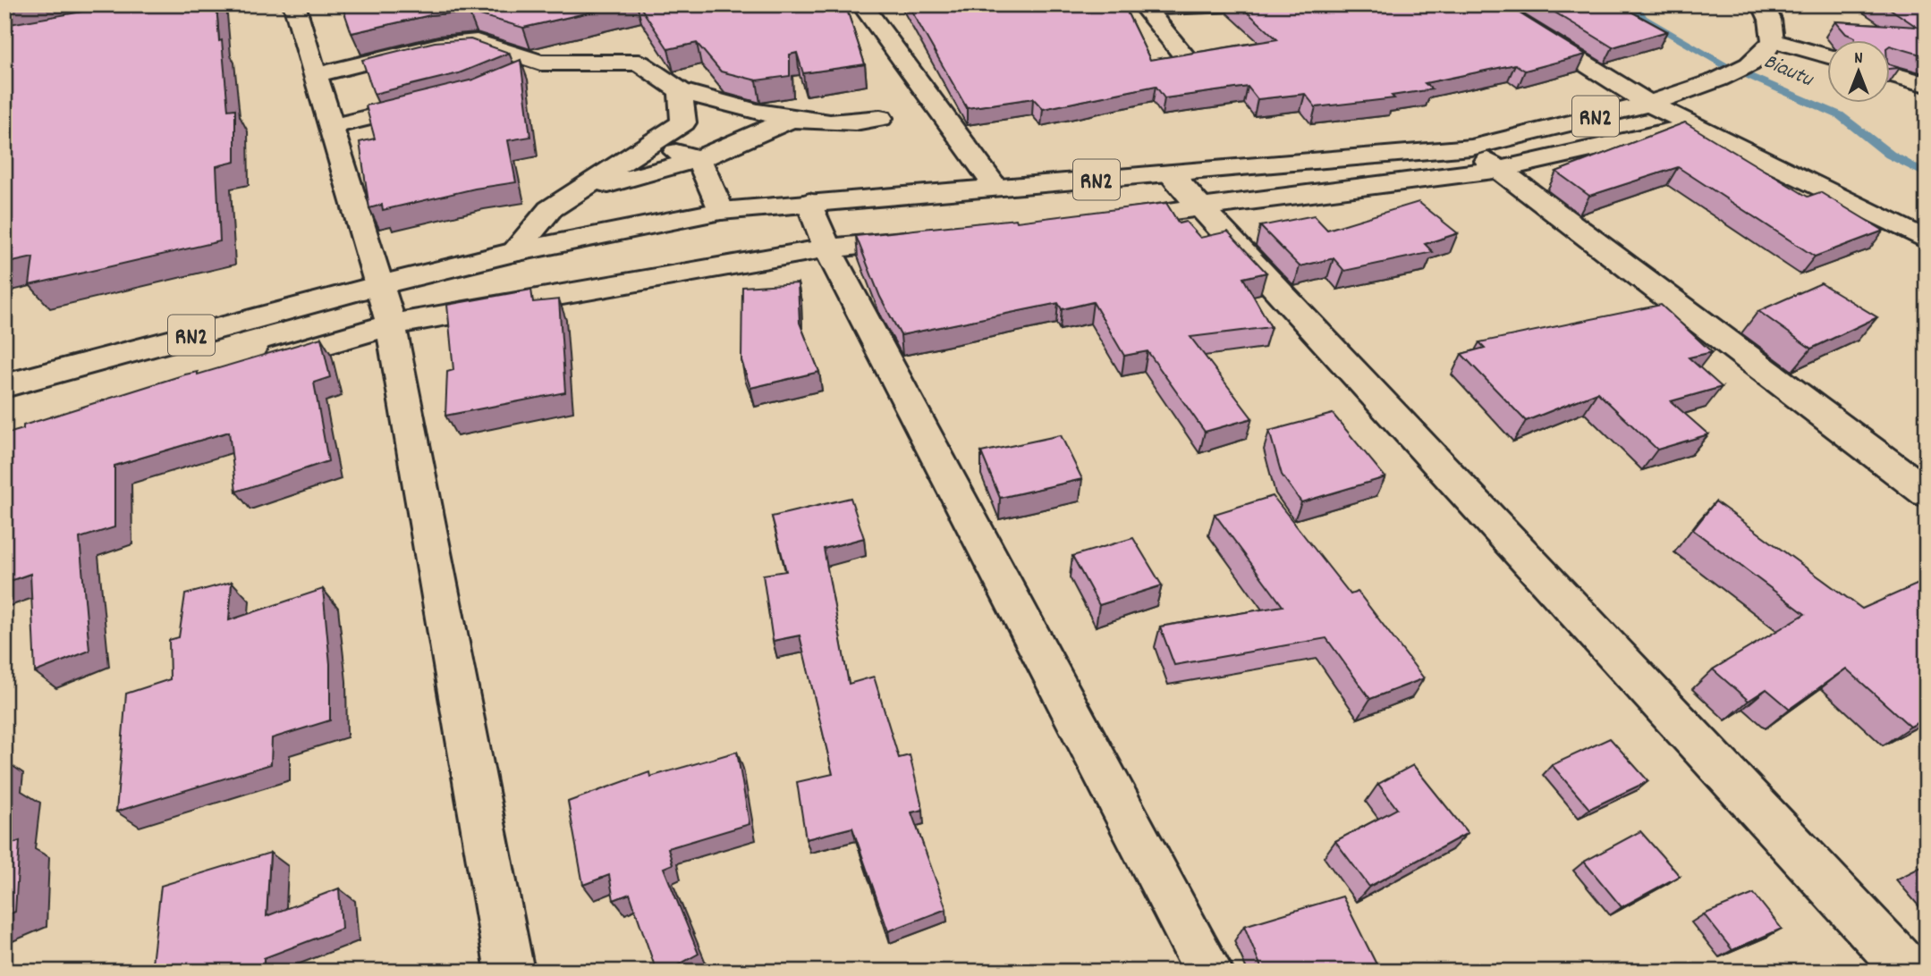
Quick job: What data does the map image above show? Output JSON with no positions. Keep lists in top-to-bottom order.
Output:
{
  "streets": {
    "main road": ["RN2"]
  },
  "water": ["Biautu"],
  "north": "top"
}
